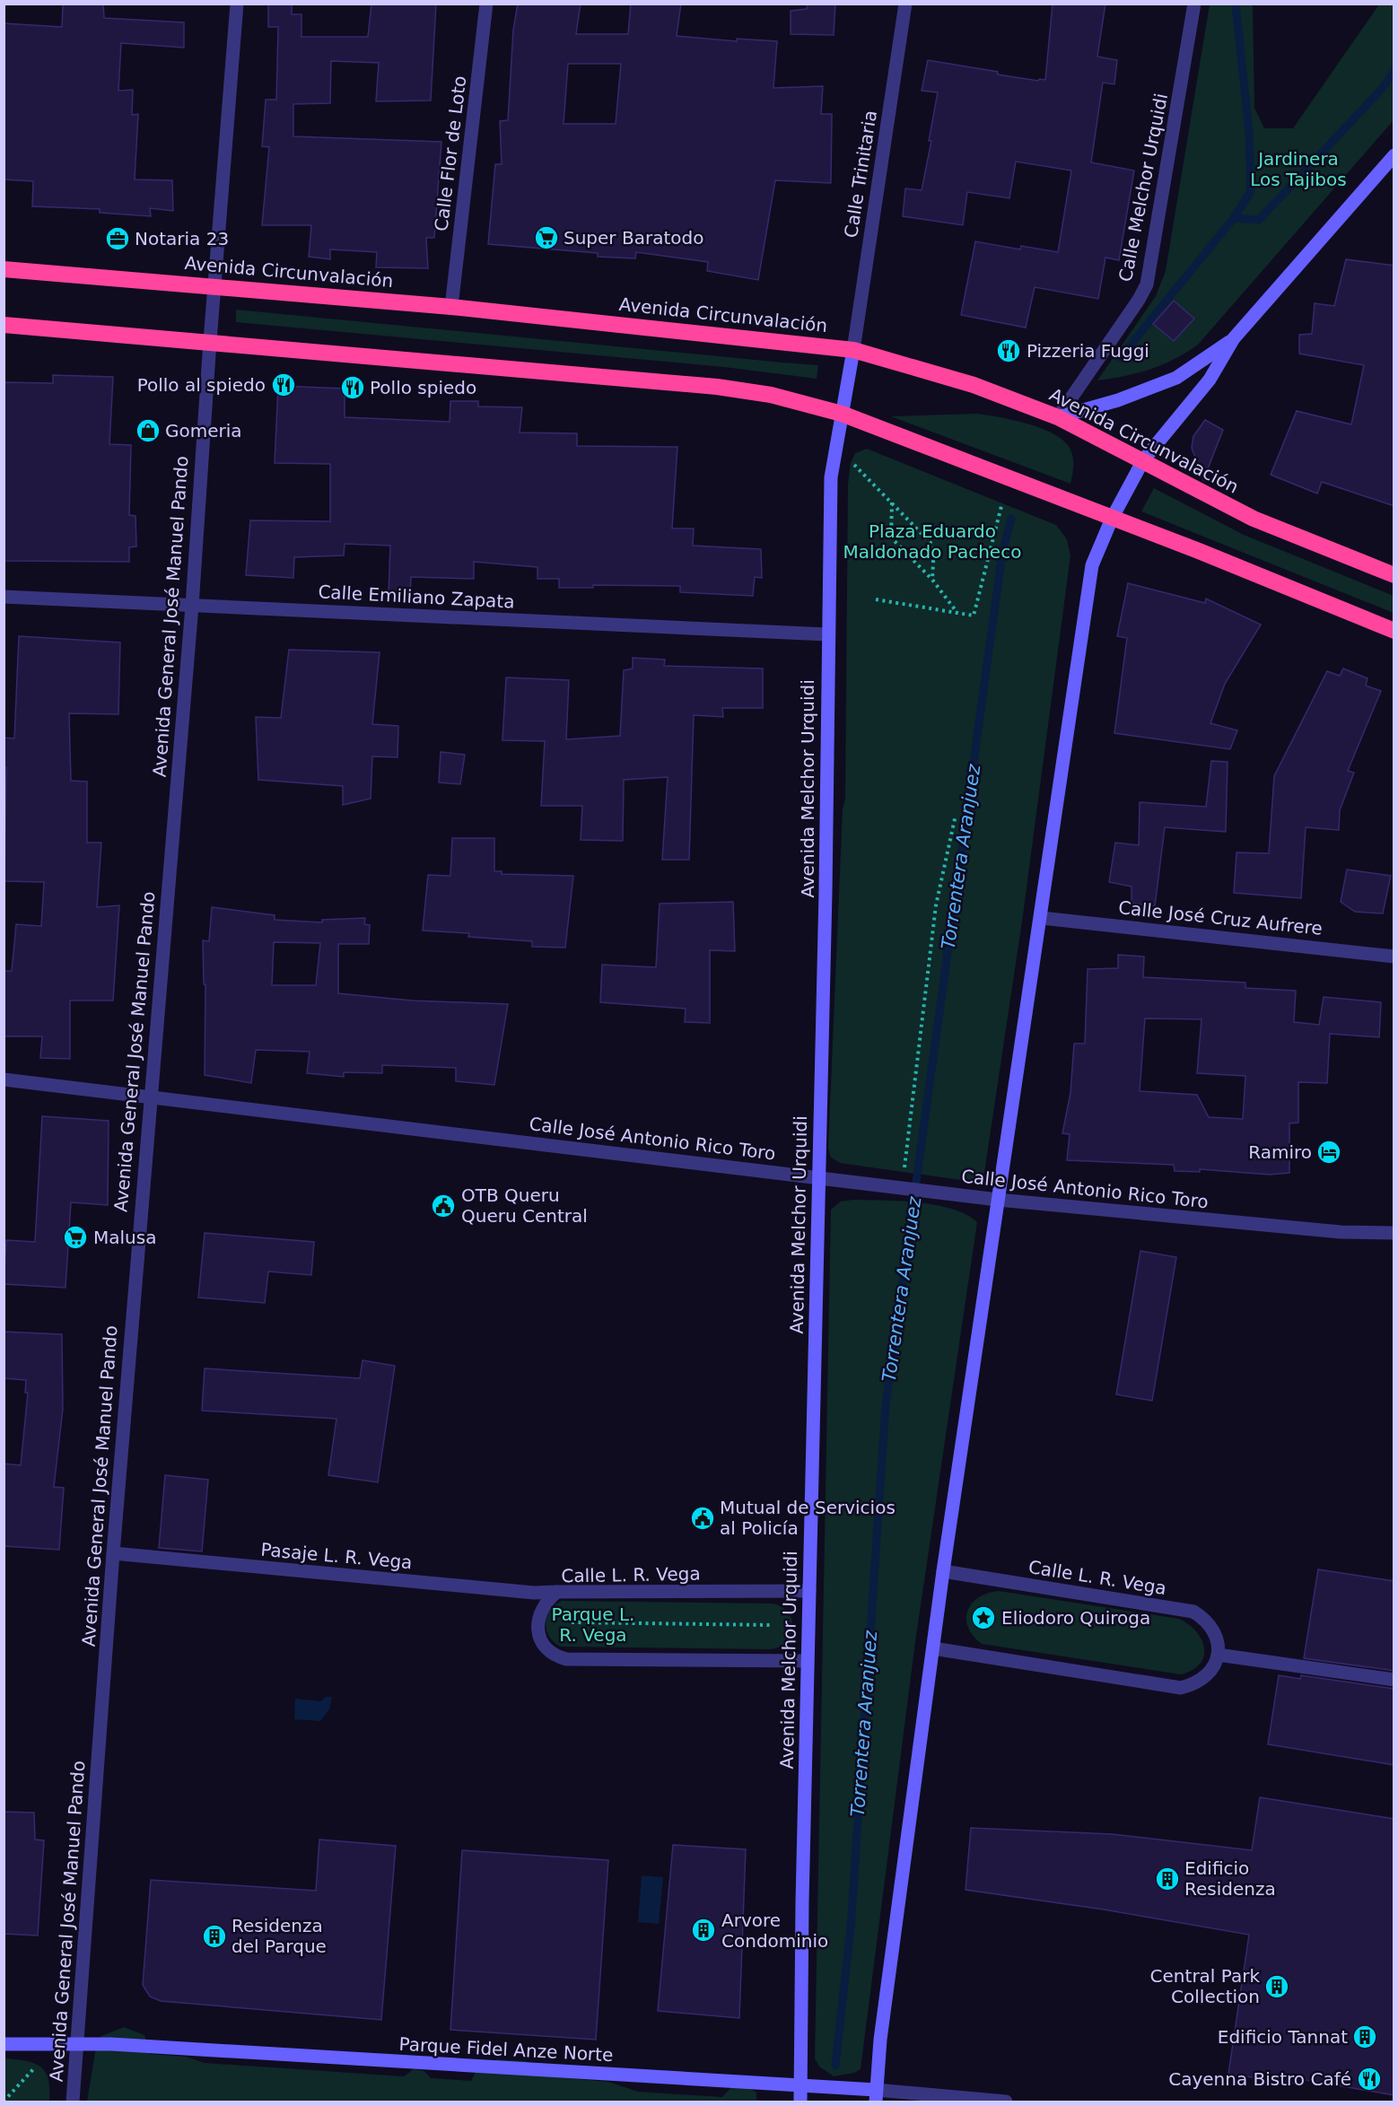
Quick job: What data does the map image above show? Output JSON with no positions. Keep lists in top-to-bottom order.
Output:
{
  "streets": {
    "highway": ["Avenida Circunvalación"],
    "main road": ["Avenida Melchor Urquidi", "Parque Fidel Anze Norte"],
    "street": [
      "Calle Flor de Loto",
      "Calle Trinitaria",
      "Calle Melchor Urquidi",
      "Calle Emiliano Zapata",
      "Avenida General José Manuel Pando",
      "Calle José Cruz Aufrere",
      "Calle José Antonio Rico Toro",
      "Pasaje L. R. Vega",
      "Calle L. R. Vega"
    ]
  },
  "crossings": [
    ["Calle Flor de Loto", "Avenida Circunvalación"],
    ["Calle Trinitaria", "Avenida Circunvalación"],
    ["Calle Trinitaria", "Avenida Melchor Urquidi"],
    ["Calle Melchor Urquidi", "Avenida Circunvalación"],
    ["Avenida Circunvalación", "Avenida General José Manuel Pando"],
    ["Avenida Circunvalación", "Avenida Melchor Urquidi"],
    ["Calle Emiliano Zapata", "Avenida General José Manuel Pando"],
    ["Calle Emiliano Zapata", "Avenida Melchor Urquidi"],
    ["Avenida General José Manuel Pando", "Calle José Antonio Rico Toro"],
    ["Avenida General José Manuel Pando", "Pasaje L. R. Vega"],
    ["Avenida General José Manuel Pando", "Parque Fidel Anze Norte"],
    ["Avenida Melchor Urquidi", "Calle José Antonio Rico Toro"],
    ["Avenida Melchor Urquidi", "Calle L. R. Vega"],
    ["Avenida Melchor Urquidi", "Parque Fidel Anze Norte"],
    ["Pasaje L. R. Vega", "Calle L. R. Vega"]
  ],
  "water": ["Torrentera Aranjuez"],
  "parks": ["Jardinera Los Tajibos", "Plaza Eduardo Maldonado Pacheco", "Parque L. R. Vega"],
  "places": {
    "supermarket": ["Super Baratodo", "Malusa"],
    "office": ["Notaria 23"],
    "restaurant": [
      "Pizzeria Fuggi",
      "Pollo al spiedo",
      "Pollo spiedo",
      "Cayenna Bistro Café"
    ],
    "shop": ["Gomeria"],
    "hotel": ["Ramiro"],
    "public building": ["OTB Queru Queru Central", "Mutual de Servicios al Policía"],
    "place": ["Eliodoro Quiroga"],
    "building": [
      "Edificio Residenza",
      "Arvore Condominio",
      "Residenza del Parque",
      "Central Park Collection",
      "Edificio Tannat"
    ]
  }
}
